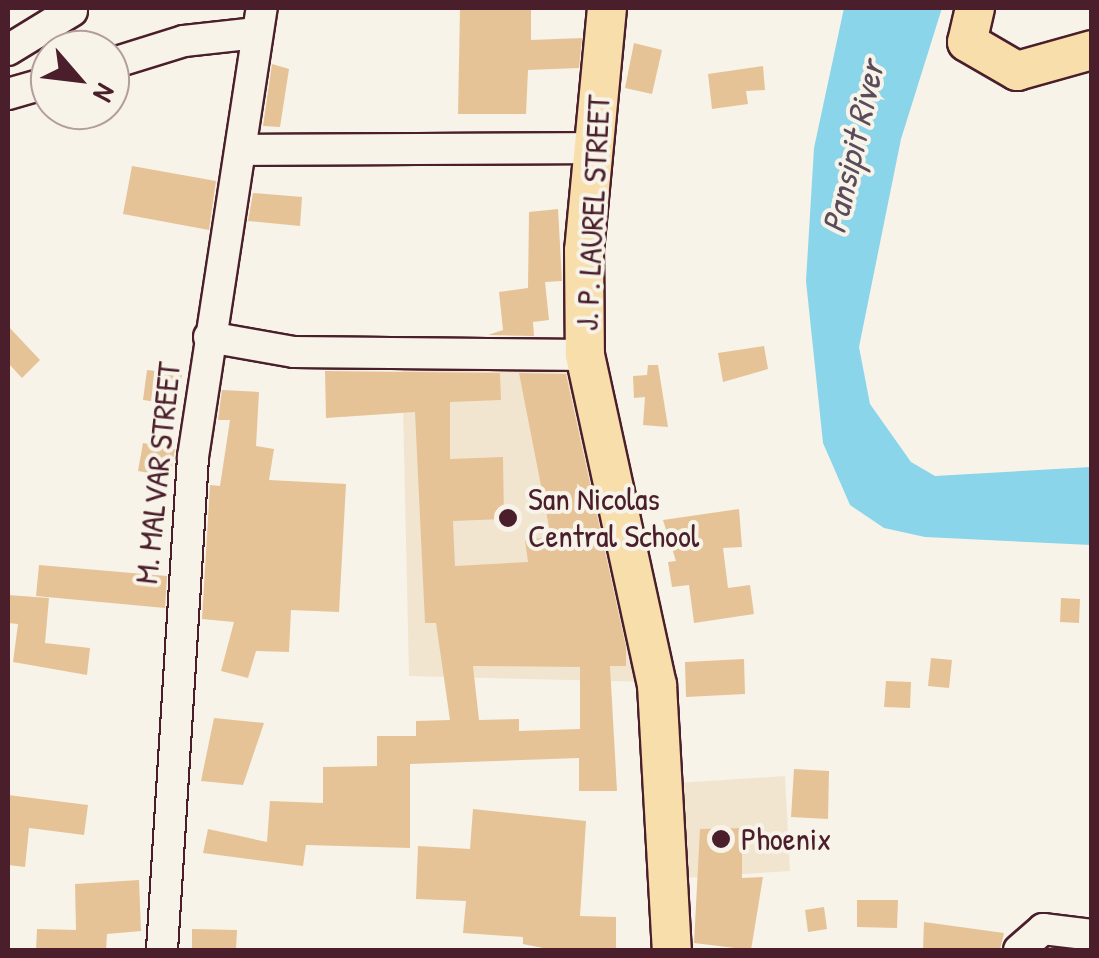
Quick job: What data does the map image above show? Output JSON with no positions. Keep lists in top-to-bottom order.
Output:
{
  "streets": {
    "main road": ["J. P. LAUREL STREET"],
    "street": ["M. MALVAR STREET"]
  },
  "water": ["Pansipit River"],
  "places": ["San Nicolas Central School", "Phoenix"],
  "north": "bottom right"
}
